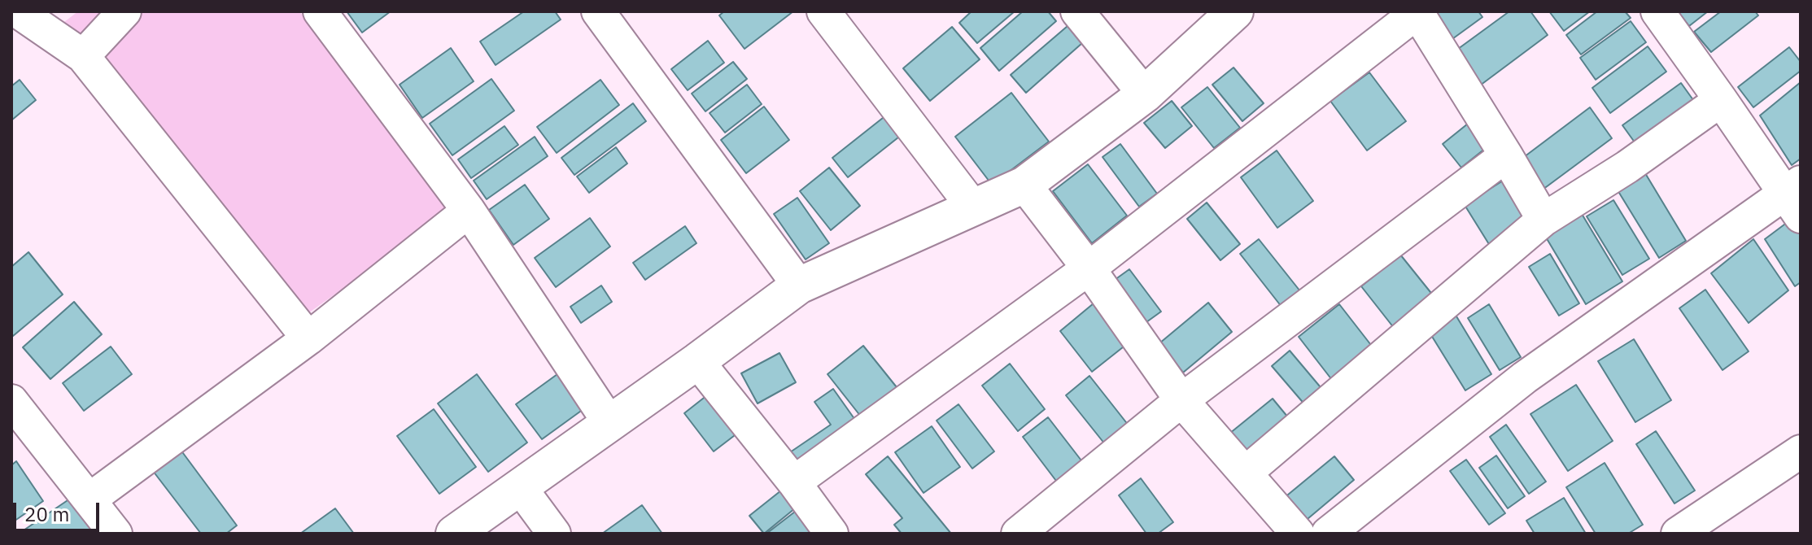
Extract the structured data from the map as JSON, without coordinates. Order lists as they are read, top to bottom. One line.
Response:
{"scale_bar":"20 m"}
